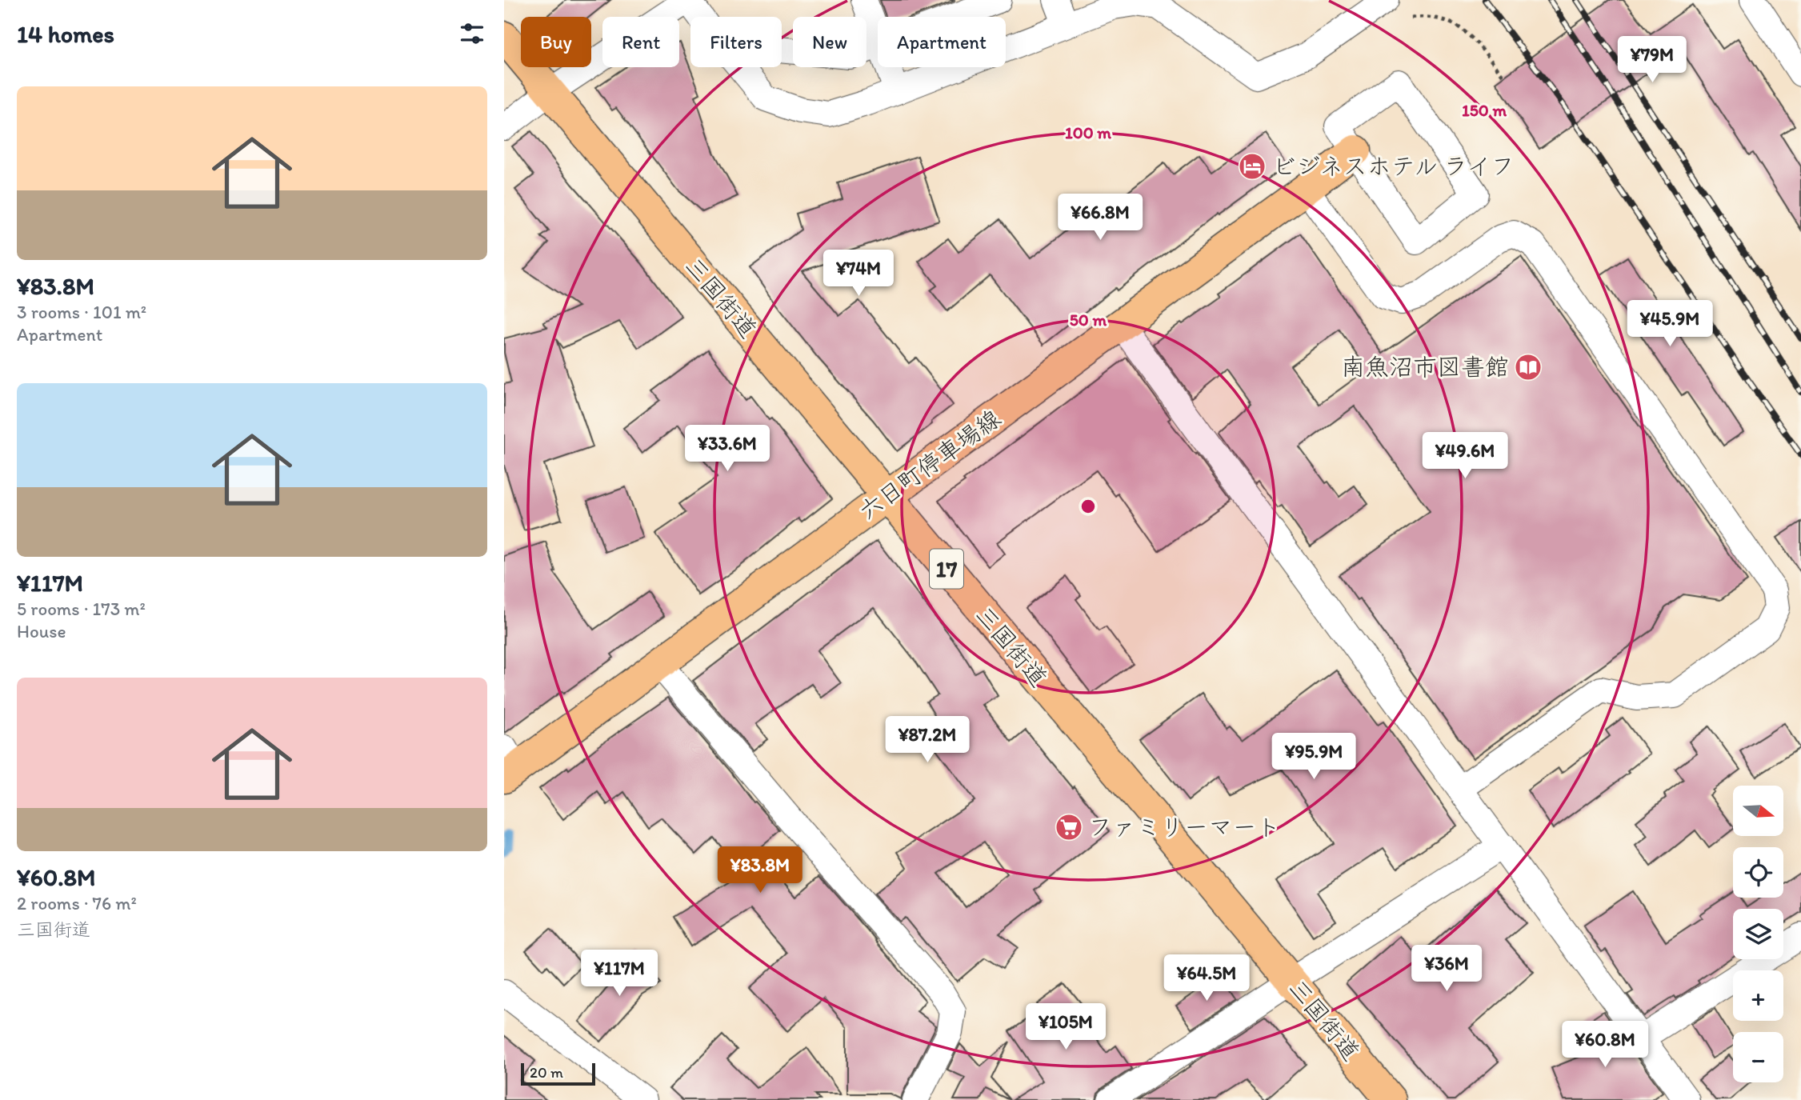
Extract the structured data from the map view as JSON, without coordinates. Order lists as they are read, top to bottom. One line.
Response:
{"streets":{"main road":["三国街道","六日町停車場線","17"]},"crossings":[["三国街道","六日町停車場線"]],"places":{"hotel":["ビジネスホテル ライフ"],"library":["南魚沼市図書館"],"supermarket":["ファミリーマート"]},"scale_bar":"20 m","north":"right","page":{"heading":"14 homes","chip":["Buy","Rent","Filters","New","Apartment"],"price":["¥79M","¥66.8M","¥74M","¥45.9M","¥33.6M","¥49.6M","¥87.2M","¥95.9M","¥83.8M","¥36M","¥117M","¥64.5M","¥105M","¥60.8M"],"list":[{"name":"¥83.8M","note":"3 rooms · 101 m² · Apartment"},{"name":"¥117M","note":"5 rooms · 173 m² · House"},{"name":"¥60.8M","note":"2 rooms · 76 m² · 三国街道"}],"map_buttons":["+","−"],"scale":"20 m"},"rings":["150 m","100 m","50 m"]}
